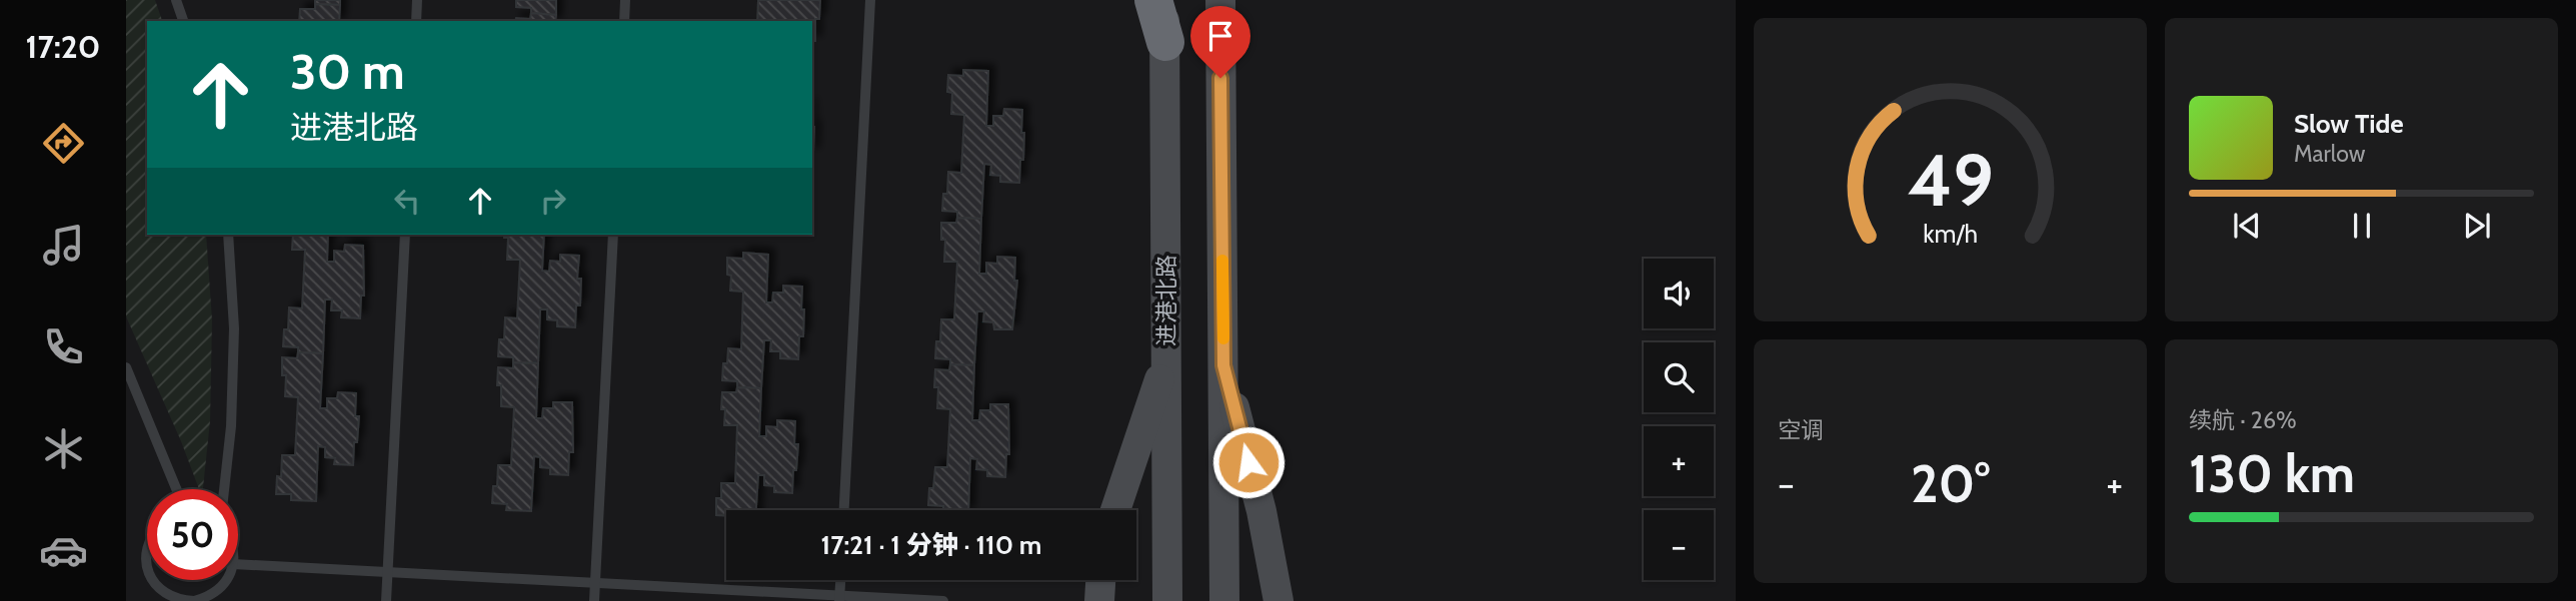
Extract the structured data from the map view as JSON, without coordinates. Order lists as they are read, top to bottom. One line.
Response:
{"streets":{"main road":["进港北路"]},"page":{"tabs":"17:20","turn":["30 m","进港北路"],"song":["Slow Tide","Marlow"],"map_buttons":["+","−"],"tile":["空调",["续航 · 26%","130 km"]],"heat":["−","20°","+"],"limit":"50","trip":"17:21 · 1 分钟 · 110 m","gauge":["49","km/h"]}}
